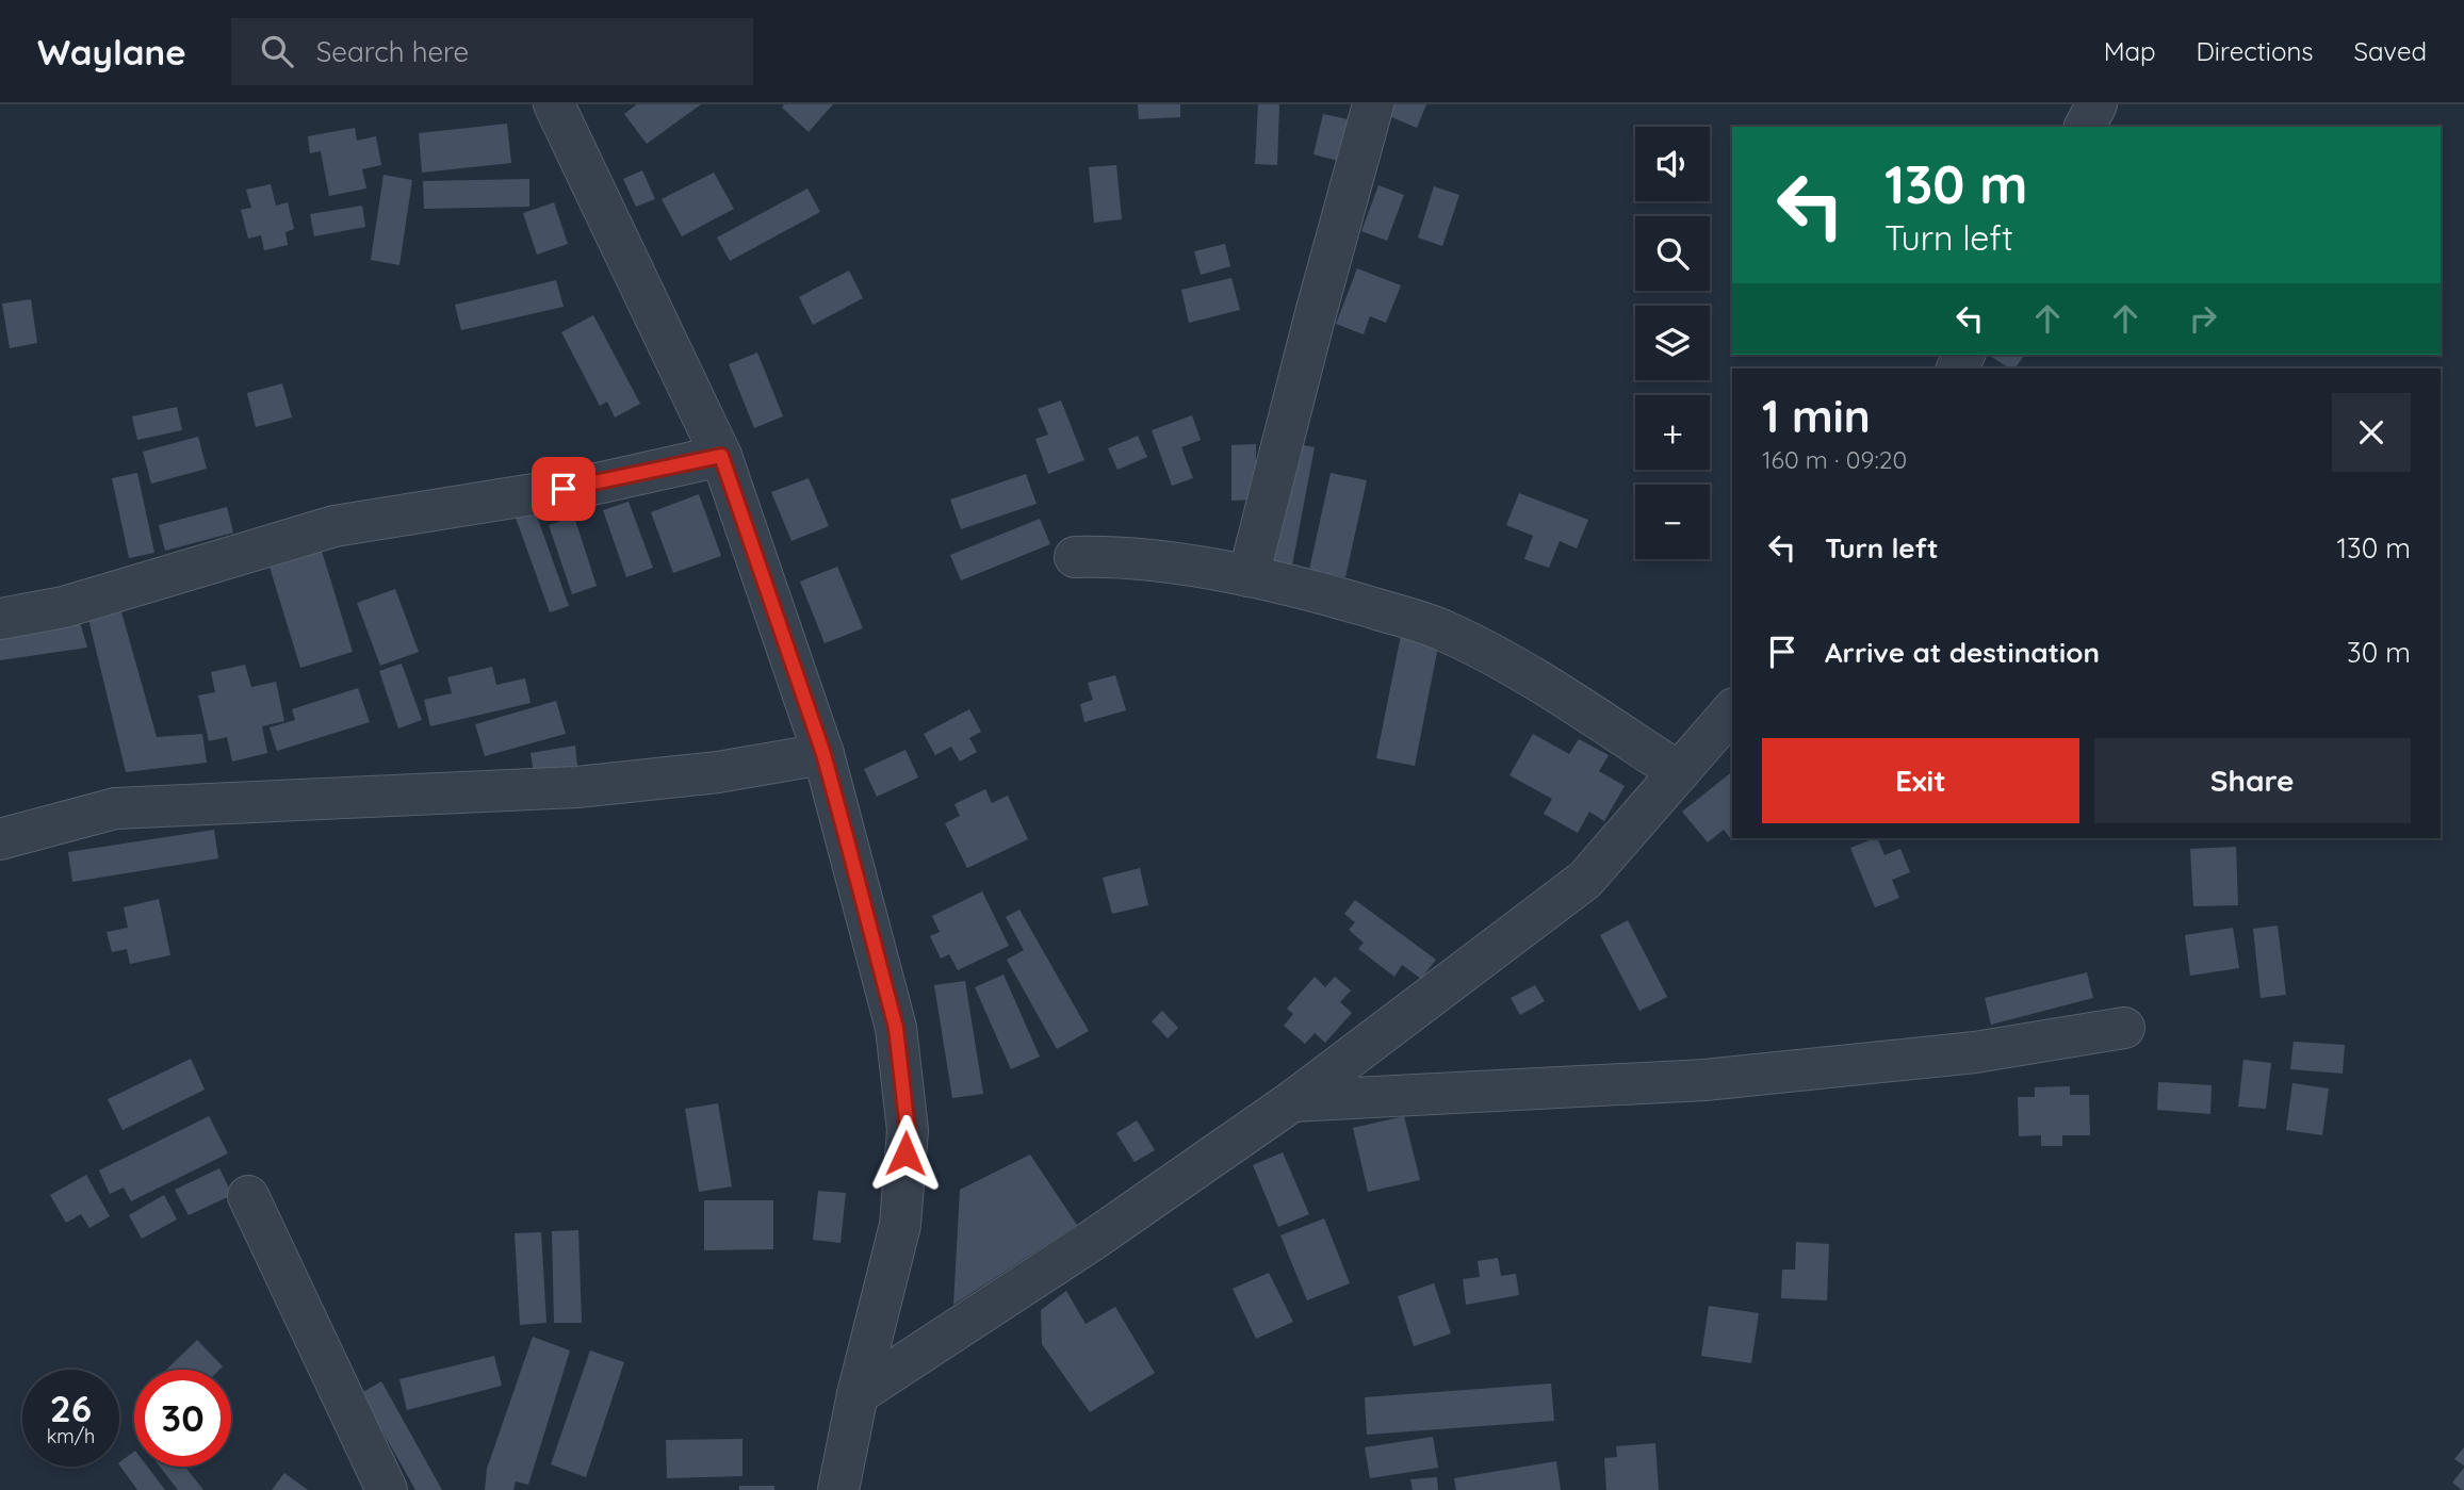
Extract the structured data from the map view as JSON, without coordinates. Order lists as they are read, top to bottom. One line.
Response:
{"page":{"header":"Waylane","search":"Search here","nav":["Map","Directions","Saved"],"map_buttons":["+","−"],"turn":["130 m","Turn left"],"heading":["1 min","160 m · 09:20"],"list":[{"name":"Turn left","value":"130 m"},{"name":"Arrive at destination","value":"30 m"}],"buttons":["Exit","Share"],"speed":"26 km/h","limit":"30"}}
